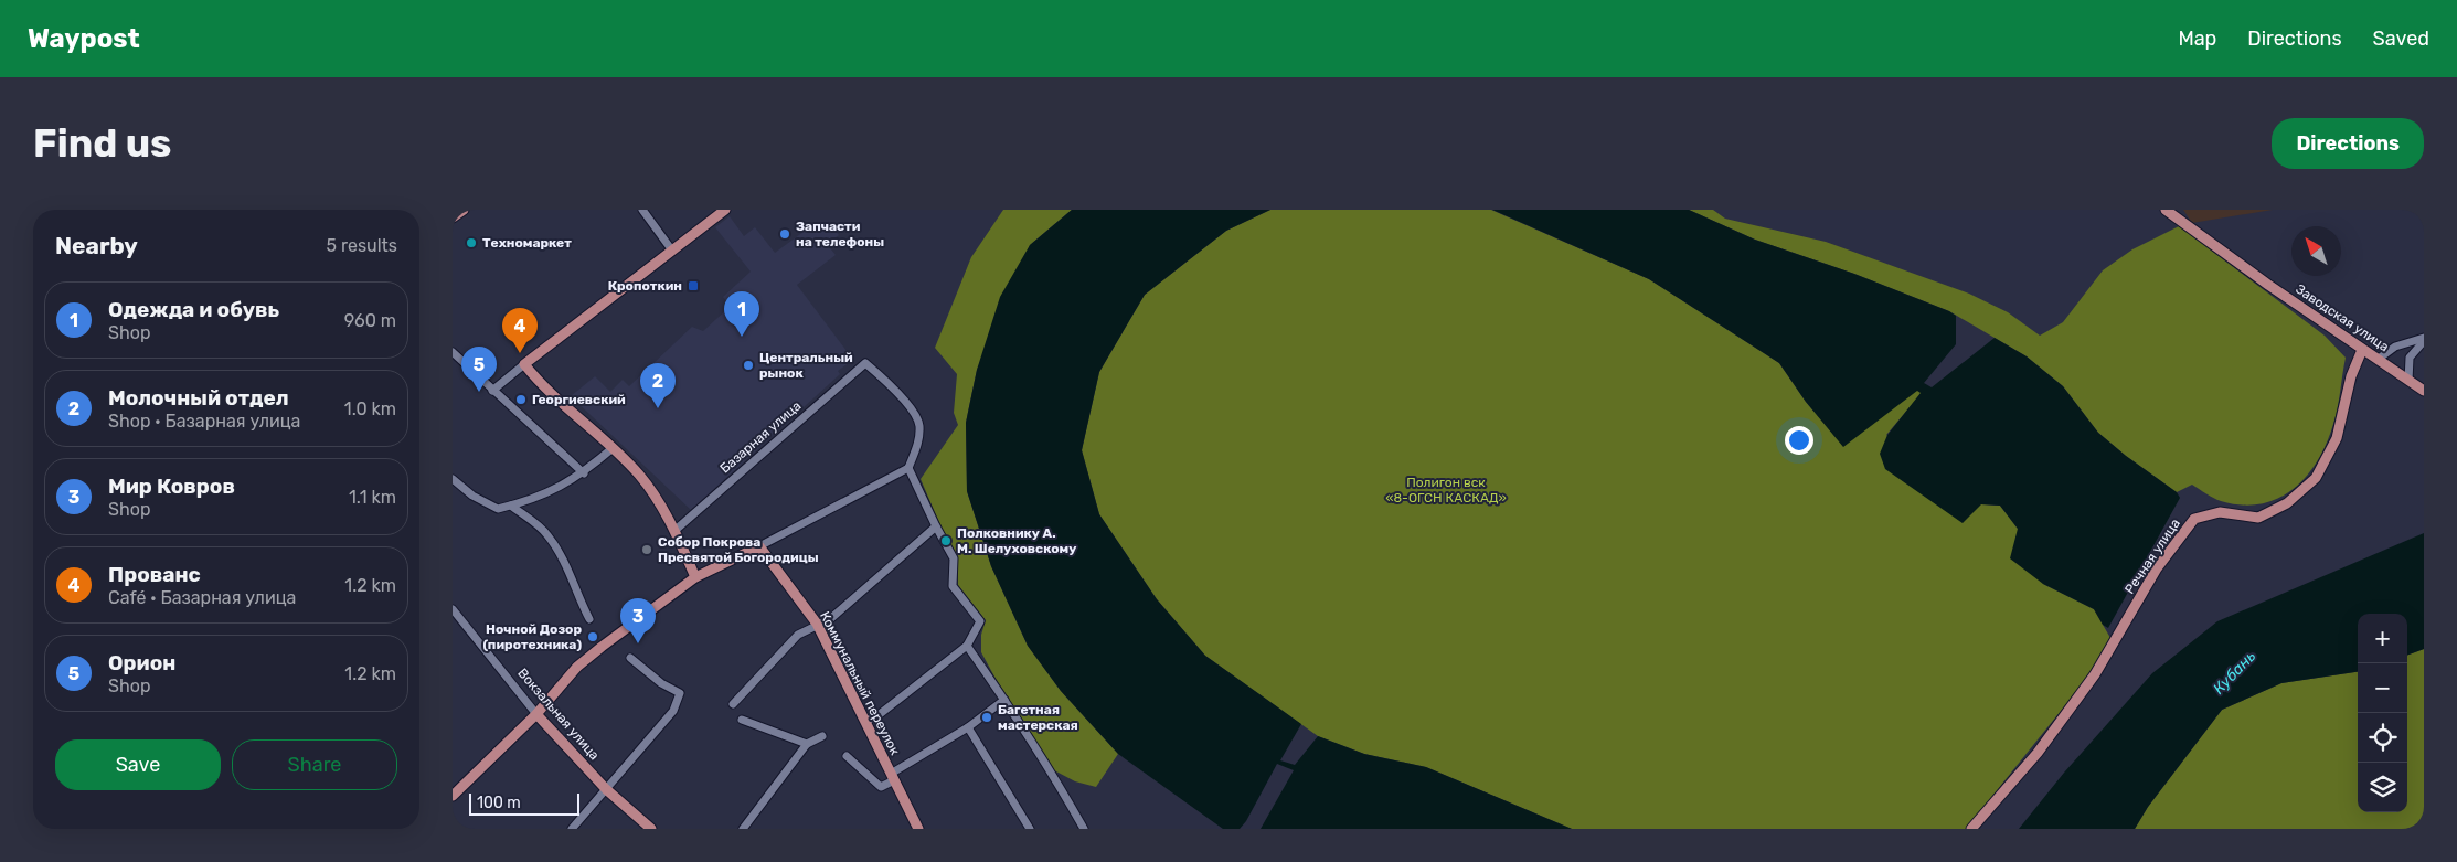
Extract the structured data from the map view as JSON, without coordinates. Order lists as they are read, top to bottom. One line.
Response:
{"streets":{"main road":["Заводская улица","Речная улица","Коммунальный переулок","Вокзальная улица"],"street":["Базарная улица"]},"crossings":[["Заводская улица","Речная улица"]],"water":["Кубань"],"parks":["Полигон вск «8-ОГСН КАСКАД»"],"places":{"other":["Запчасти на телефоны","Техномаркет","Центральный рынок","Георгиевский","Полковнику А. М. Шелуховскому","Собор Покрова Пресвятой Богородицы","Ночной Дозор (пиротехника)","Багетная мастерская"],"transit":["Кропоткин"]},"scale_bar":"100 m","north":"top left","page":{"header":"Waypost","nav":["Map","Directions","Saved"],"buttons":["Directions",["Save","Share"]],"title":"Find us","heading":["Nearby","5 results"],"list":[{"mark":"1","name":"Одежда и обувь","note":"Shop","value":"960 m"},{"mark":"2","name":"Молочный отдел","note":"Shop · Базарная улица","value":"1.0 km"},{"mark":"3","name":"Мир Ковров","note":"Shop","value":"1.1 km"},{"mark":"4","name":"Прованс","note":"Café · Базарная улица","value":"1.2 km"},{"mark":"5","name":"Орион","note":"Shop","value":"1.2 km"}],"pins":["1","4","5","2","3"],"map_buttons":["+","−"],"scale":"100 m"}}
